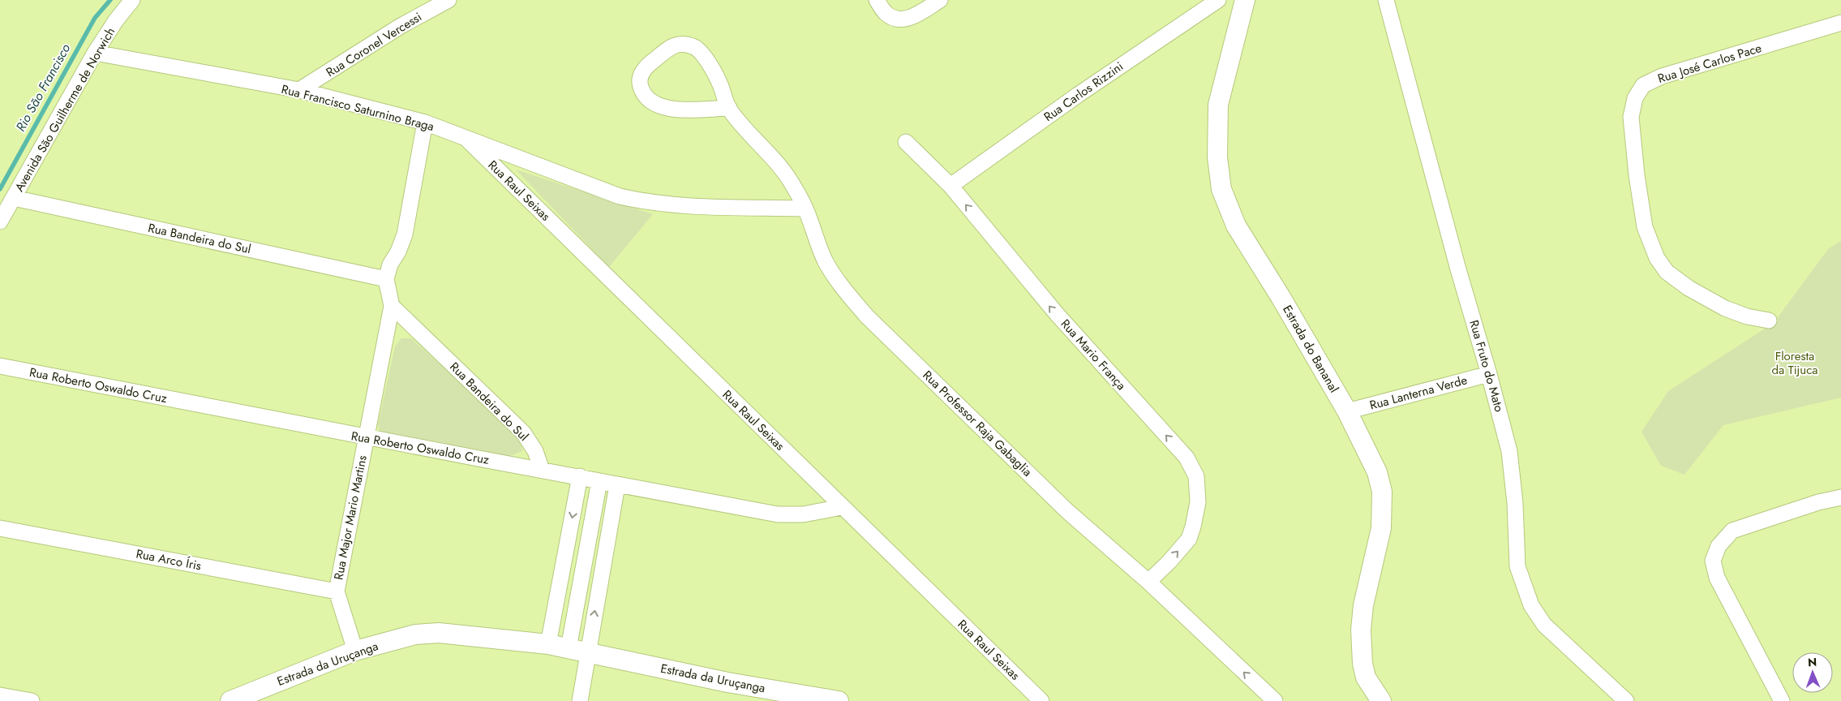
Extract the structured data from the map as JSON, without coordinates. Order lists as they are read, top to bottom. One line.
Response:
{"streets":{"street":["Rua Coronel Vercessi","Rua José Carlos Pace","Rua Carlos Rizzini","Rua Francisco Saturnino Braga","Avenida São Guilherme de Norwich","Rua Raul Seixas","Rua Bandeira do Sul","Estrada do Bananal","Rua Mario França","Rua Fruto do Mato","Rua Roberto Oswaldo Cruz","Rua Lanterna Verde","Rua Professor Raja Gabaglia","Rua Major Mario Martins","Rua Arco Íris","Estrada da Uruçanga"]},"crossings":[["Rua Coronel Vercessi","Rua Francisco Saturnino Braga"],["Rua Carlos Rizzini","Rua Mario França"],["Rua Francisco Saturnino Braga","Avenida São Guilherme de Norwich"],["Rua Francisco Saturnino Braga","Rua Raul Seixas"],["Rua Francisco Saturnino Braga","Rua Professor Raja Gabaglia"],["Avenida São Guilherme de Norwich","Rua Bandeira do Sul"],["Rua Raul Seixas","Rua Roberto Oswaldo Cruz"],["Rua Bandeira do Sul","Rua Roberto Oswaldo Cruz"],["Rua Bandeira do Sul","Rua Major Mario Martins"],["Estrada do Bananal","Rua Lanterna Verde"],["Rua Mario França","Rua Professor Raja Gabaglia"],["Rua Fruto do Mato","Rua Lanterna Verde"],["Rua Roberto Oswaldo Cruz","Rua Major Mario Martins"],["Rua Major Mario Martins","Rua Arco Íris"],["Rua Major Mario Martins","Estrada da Uruçanga"]],"one_way":["Rua Mario França"],"water":["Rio São Francisco"],"parks":["Floresta da Tijuca"],"north":"top"}
